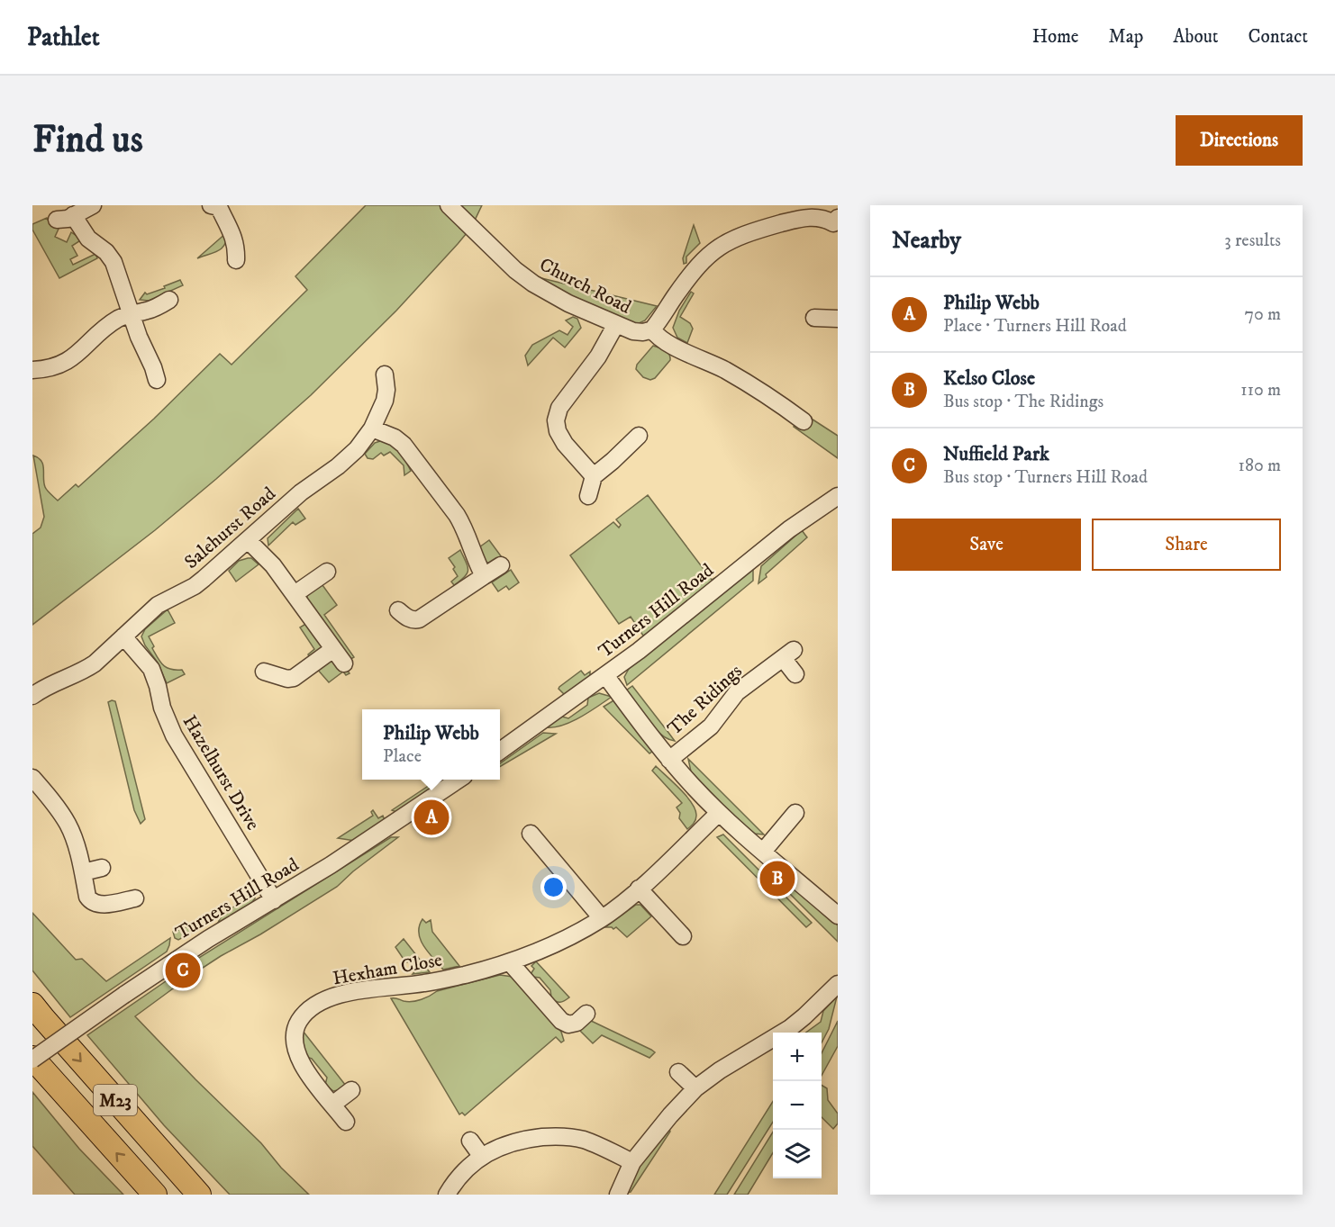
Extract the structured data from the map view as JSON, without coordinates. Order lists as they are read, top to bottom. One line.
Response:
{"streets":{"highway":["M23"],"street":["Church Road","Salehurst Road","Turners Hill Road","The Ridings","Hazelhurst Drive","Hexham Close"]},"crossings":[["Salehurst Road","Hazelhurst Drive"],["Turners Hill Road","The Ridings"],["Turners Hill Road","Hazelhurst Drive"],["Turners Hill Road","M23"],["The Ridings","Hexham Close"]],"page":{"header":"Pathlet","nav":["Home","Map","About","Contact"],"buttons":["Directions",["Save","Share"]],"title":"Find us","heading":["Nearby","3 results"],"list":[{"mark":"A","name":"Philip Webb","note":"Place · Turners Hill Road","value":"70 m"},{"mark":"B","name":"Kelso Close","note":"Bus stop · The Ridings","value":"110 m"},{"mark":"C","name":"Nuffield Park","note":"Bus stop · Turners Hill Road","value":"180 m"}],"popup":["Philip Webb","Place"],"pins":["A","B","C"],"map_buttons":["+","−"]}}
